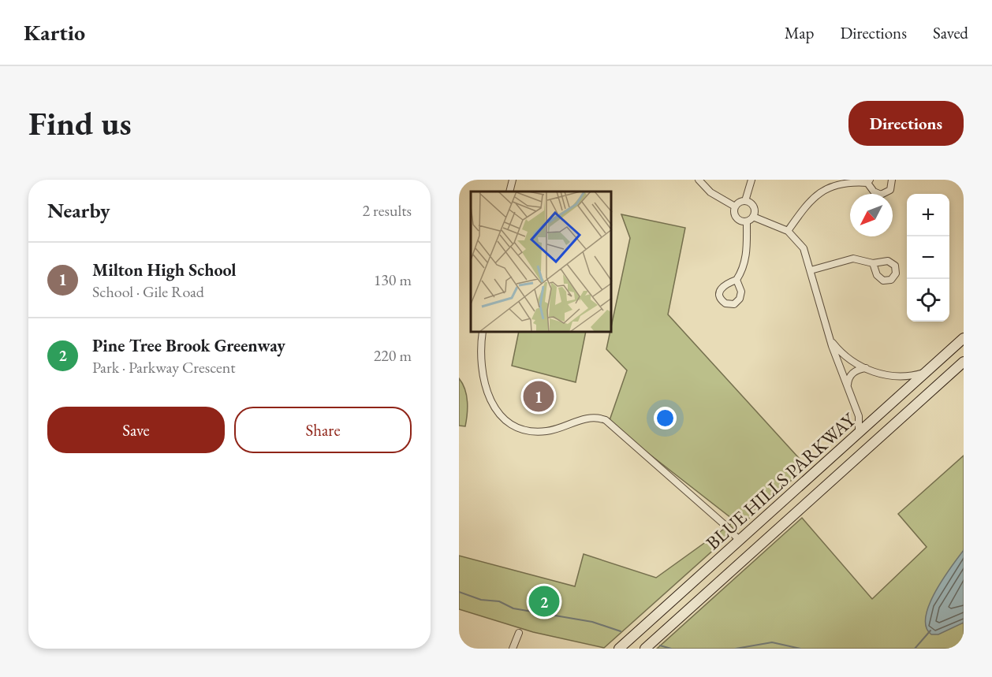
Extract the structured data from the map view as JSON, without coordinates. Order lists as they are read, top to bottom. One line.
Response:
{"streets":{"main road":["BLUE HILLS PARKWAY"]},"north":"bottom left","page":{"header":"Kartio","nav":["Map","Directions","Saved"],"buttons":["Directions",["Save","Share"]],"title":"Find us","heading":["Nearby","2 results"],"map_buttons":["+","−"],"list":[{"mark":"1","name":"Milton High School","note":"School · Gile Road","value":"130 m"},{"mark":"2","name":"Pine Tree Brook Greenway","note":"Park · Parkway Crescent","value":"220 m"}],"pins":["1","2"]}}
